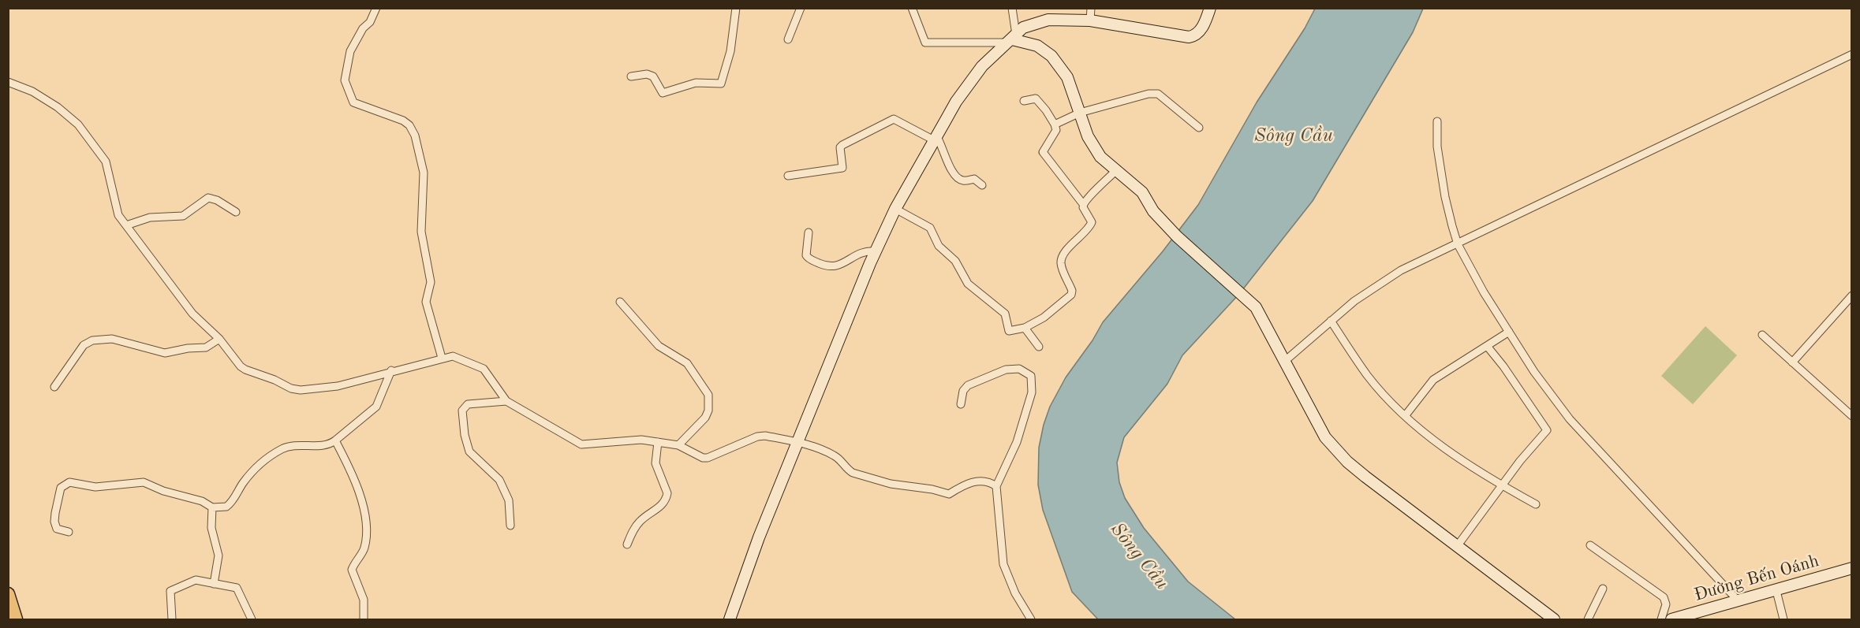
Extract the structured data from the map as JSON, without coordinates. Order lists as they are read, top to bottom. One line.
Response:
{"streets":{"street":["Đường Bến Oánh"]},"water":["Sông Cầu"]}
